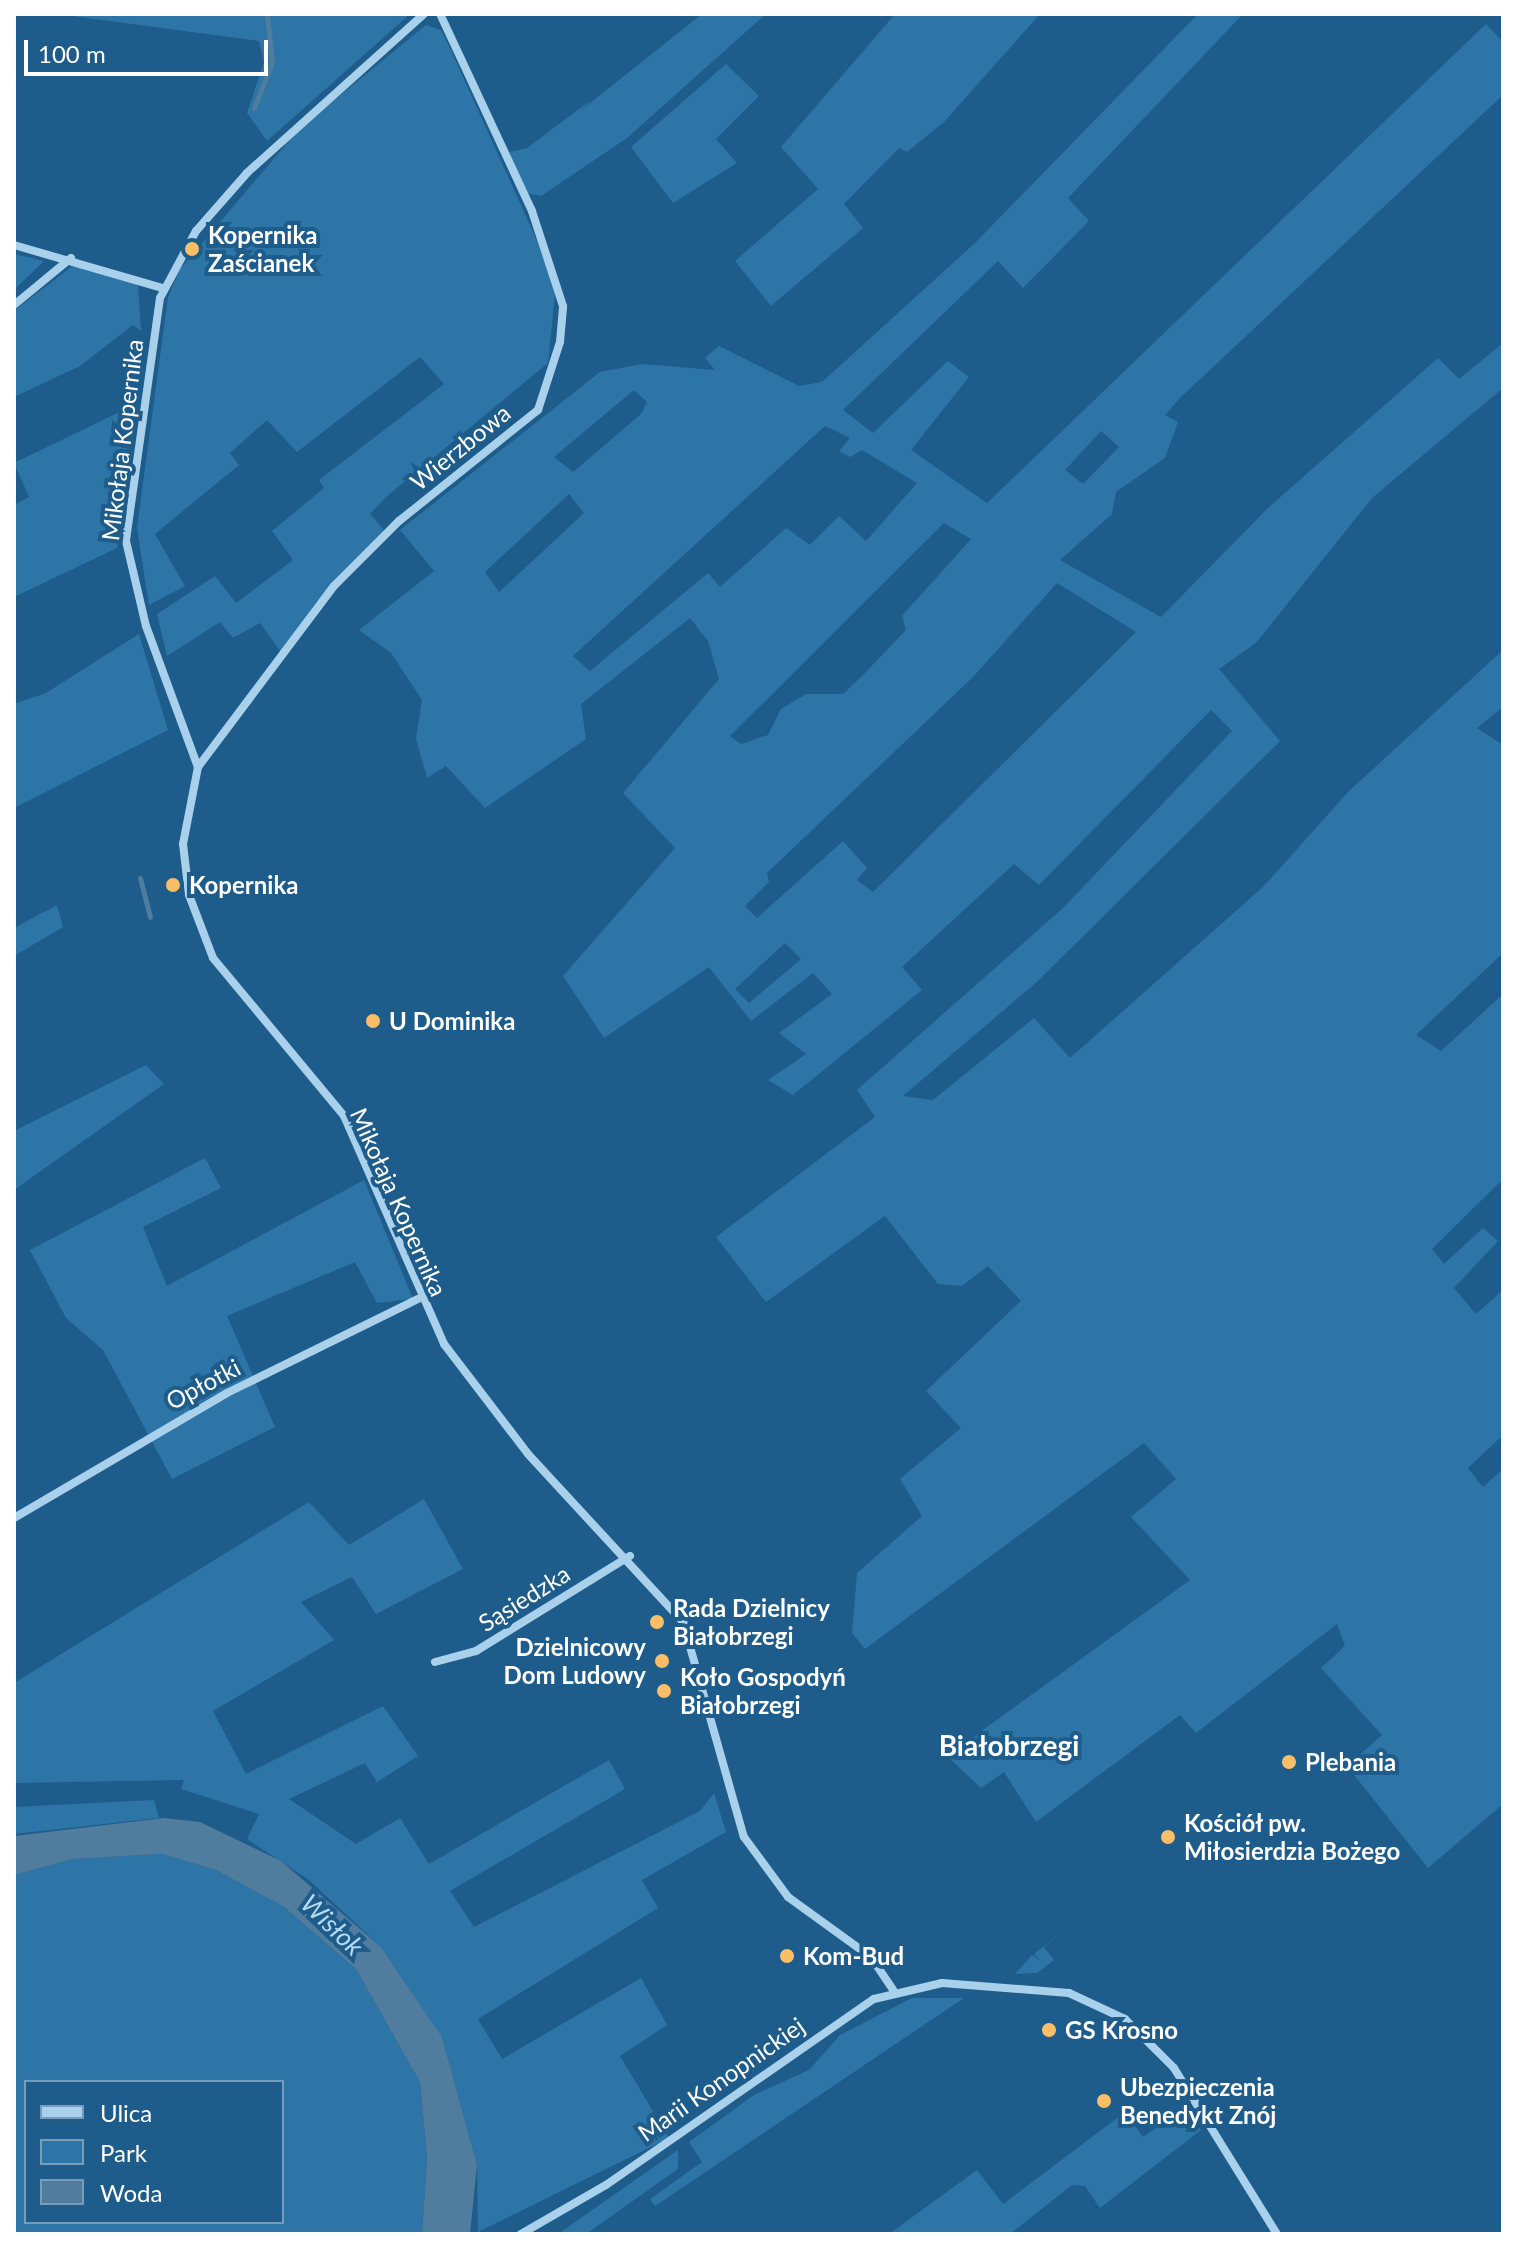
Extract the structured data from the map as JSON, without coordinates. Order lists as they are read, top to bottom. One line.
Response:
{"streets":{"street":["Mikołaja Kopernika","Wierzbowa","Opłotki","Sąsiedzka","Marii Konopnickiej"]},"crossings":[["Mikołaja Kopernika","Wierzbowa"],["Mikołaja Kopernika","Opłotki"],["Mikołaja Kopernika","Sąsiedzka"],["Mikołaja Kopernika","Marii Konopnickiej"]],"districts":["Białobrzegi"],"water":["Wisłok"],"places":["Kopernika Zaścianek","Kopernika","U Dominika","Rada Dzielnicy Białobrzegi","Dzielnicowy Dom Ludowy","Koło Gospodyń Białobrzegi","Plebania","Kościół pw. Miłosierdzia Bożego","Kom-Bud","GS Krosno","Ubezpieczenia Benedykt Znój"],"legend":["Ulica","Park","Woda"],"scale_bar":"100 m"}
